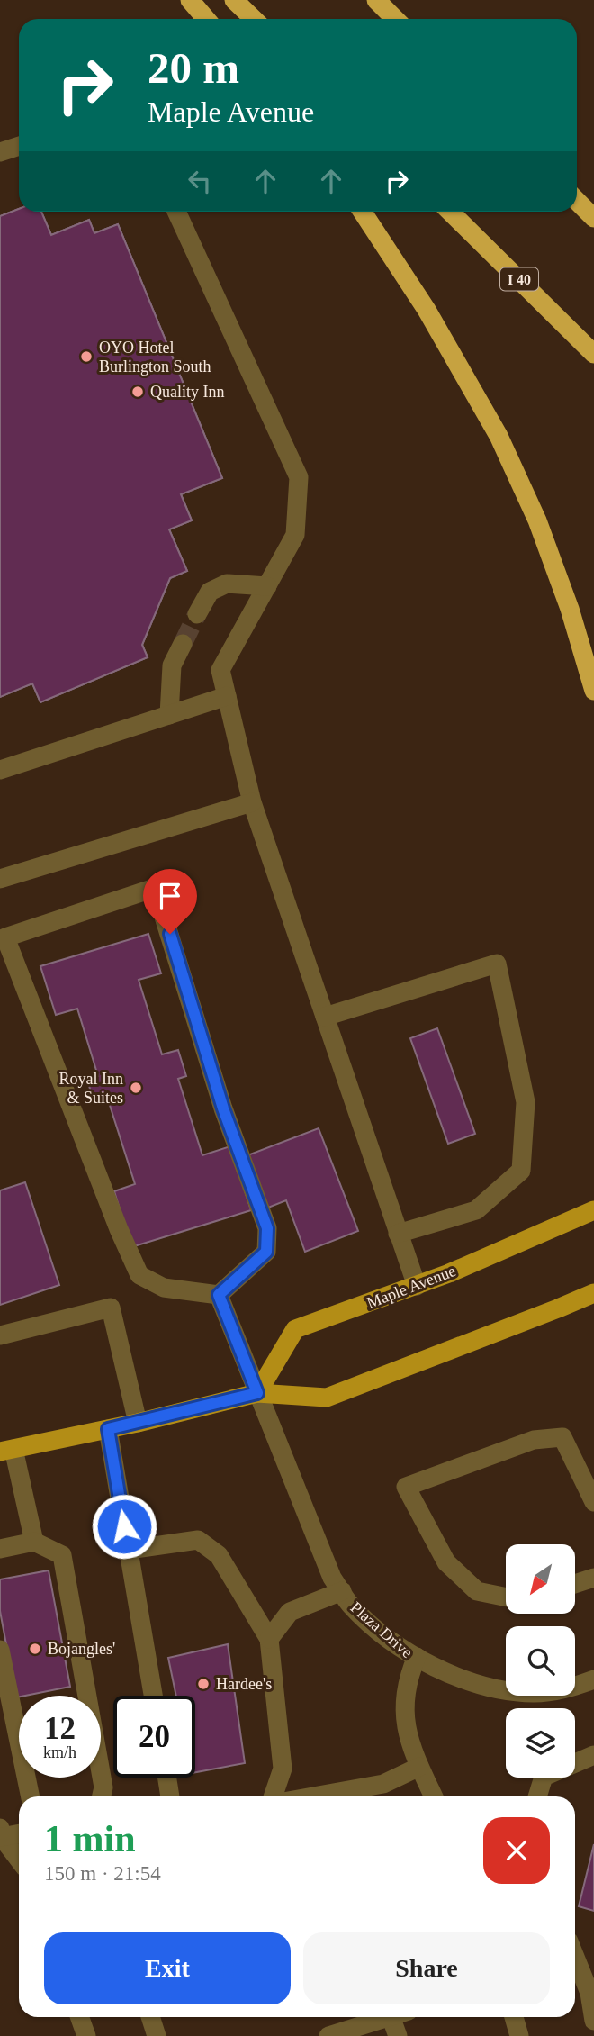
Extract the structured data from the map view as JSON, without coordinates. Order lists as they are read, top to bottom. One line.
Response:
{"streets":{"highway":["I 40"],"main road":["Maple Avenue"],"street":["Plaza Drive"]},"crossings":[["Maple Avenue","Plaza Drive"]],"places":["OYO Hotel Burlington South","Quality Inn","Royal Inn & Suites","Bojangles'","Hardee's"],"north":"bottom left","page":{"turn":["20 m","Maple Avenue"],"speed":"12 km/h","limit":"20","heading":["1 min","150 m · 21:54"],"buttons":["Exit","Share"]}}
